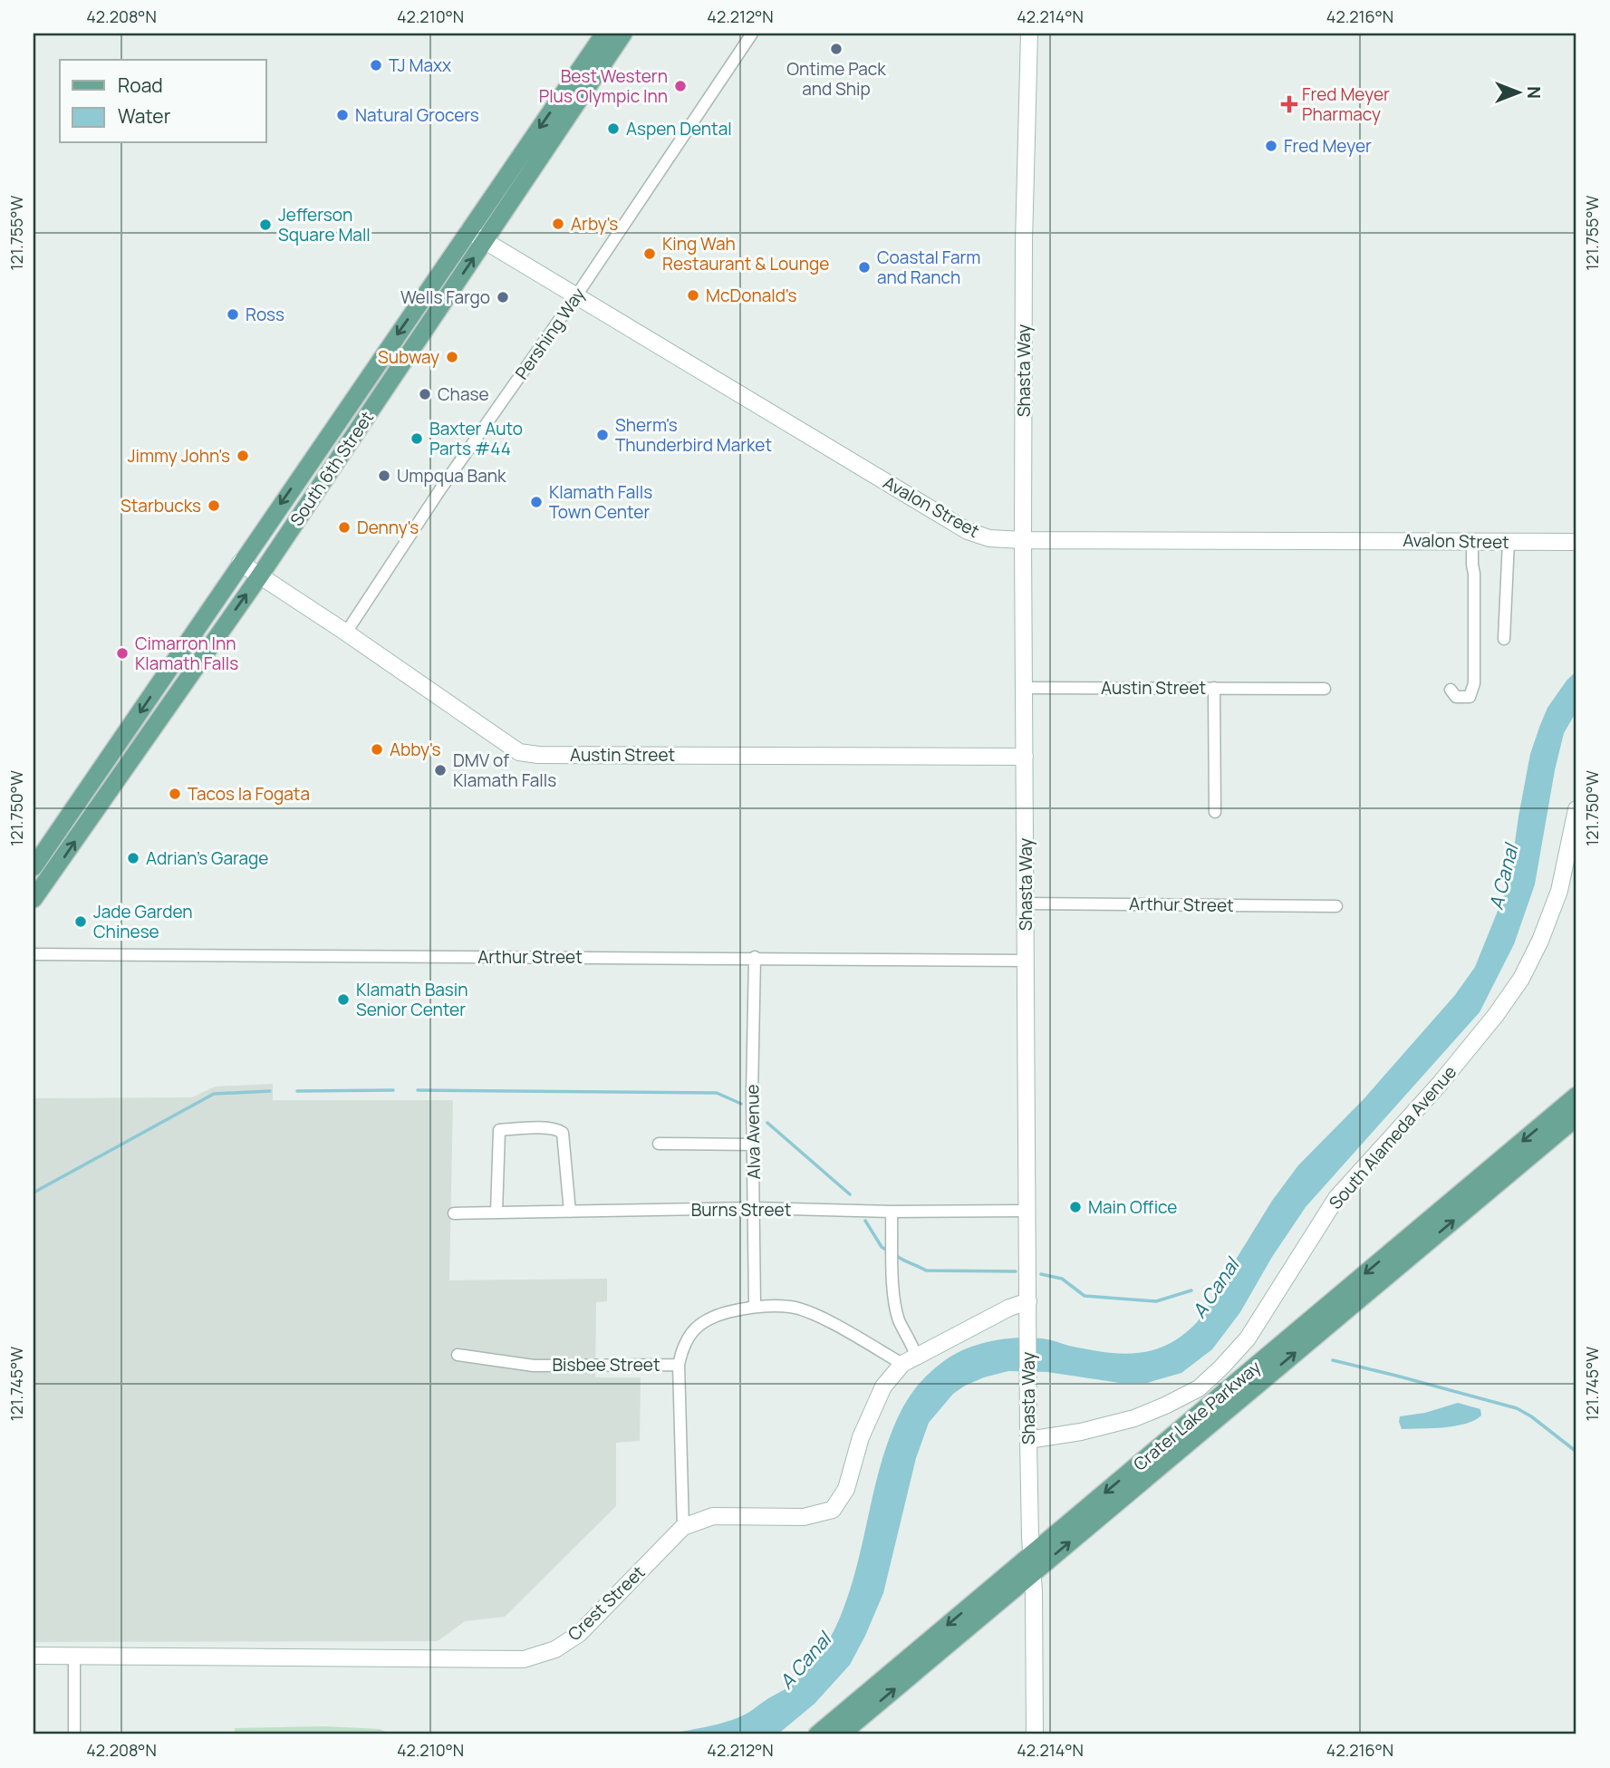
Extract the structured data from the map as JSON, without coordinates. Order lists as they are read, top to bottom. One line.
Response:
{"streets":{"main road":["South 6th Street","Crater Lake Parkway"],"street":["Pershing Way","Shasta Way","Avalon Street","Austin Street","Arthur Street","Alva Avenue","South Alameda Avenue","Burns Street","Bisbee Street","Crest Street"]},"crossings":[["Pershing Way","Avalon Street"],["Pershing Way","Austin Street"],["Shasta Way","Avalon Street"],["Shasta Way","Austin Street"],["Shasta Way","Arthur Street"],["Shasta Way","South Alameda Avenue"],["Shasta Way","Burns Street"],["Shasta Way","Crater Lake Parkway"],["Shasta Way","Crest Street"],["South 6th Street","Avalon Street"],["South 6th Street","Austin Street"],["Arthur Street","Alva Avenue"],["Alva Avenue","Burns Street"],["Alva Avenue","Bisbee Street"],["Bisbee Street","Crest Street"]],"water":["A Canal"],"places":{"other":["Ontime Pack and Ship","TJ Maxx","Best Western Plus Olympic Inn","Natural Grocers","Aspen Dental","Fred Meyer","Arby's","Jefferson Square Mall","King Wah Restaurant & Lounge","Coastal Farm and Ranch","McDonald's","Wells Fargo","Ross","Subway","Chase","Sherm's Thunderbird Market","Baxter Auto Parts #44","Jimmy John's","Umpqua Bank","Klamath Falls Town Center","Starbucks","Denny's","Cimarron Inn Klamath Falls","Abby's","DMV of Klamath Falls","Tacos la Fogata","Adrian's Garage","Jade Garden Chinese","Klamath Basin Senior Center","Main Office"],"health":["Fred Meyer Pharmacy"]},"legend":["Road","Water"],"north":"right","coordinates":["42.208°N","42.210°N","42.212°N","42.214°N","42.216°N","121.755°W","121.750°W","121.745°W"]}
